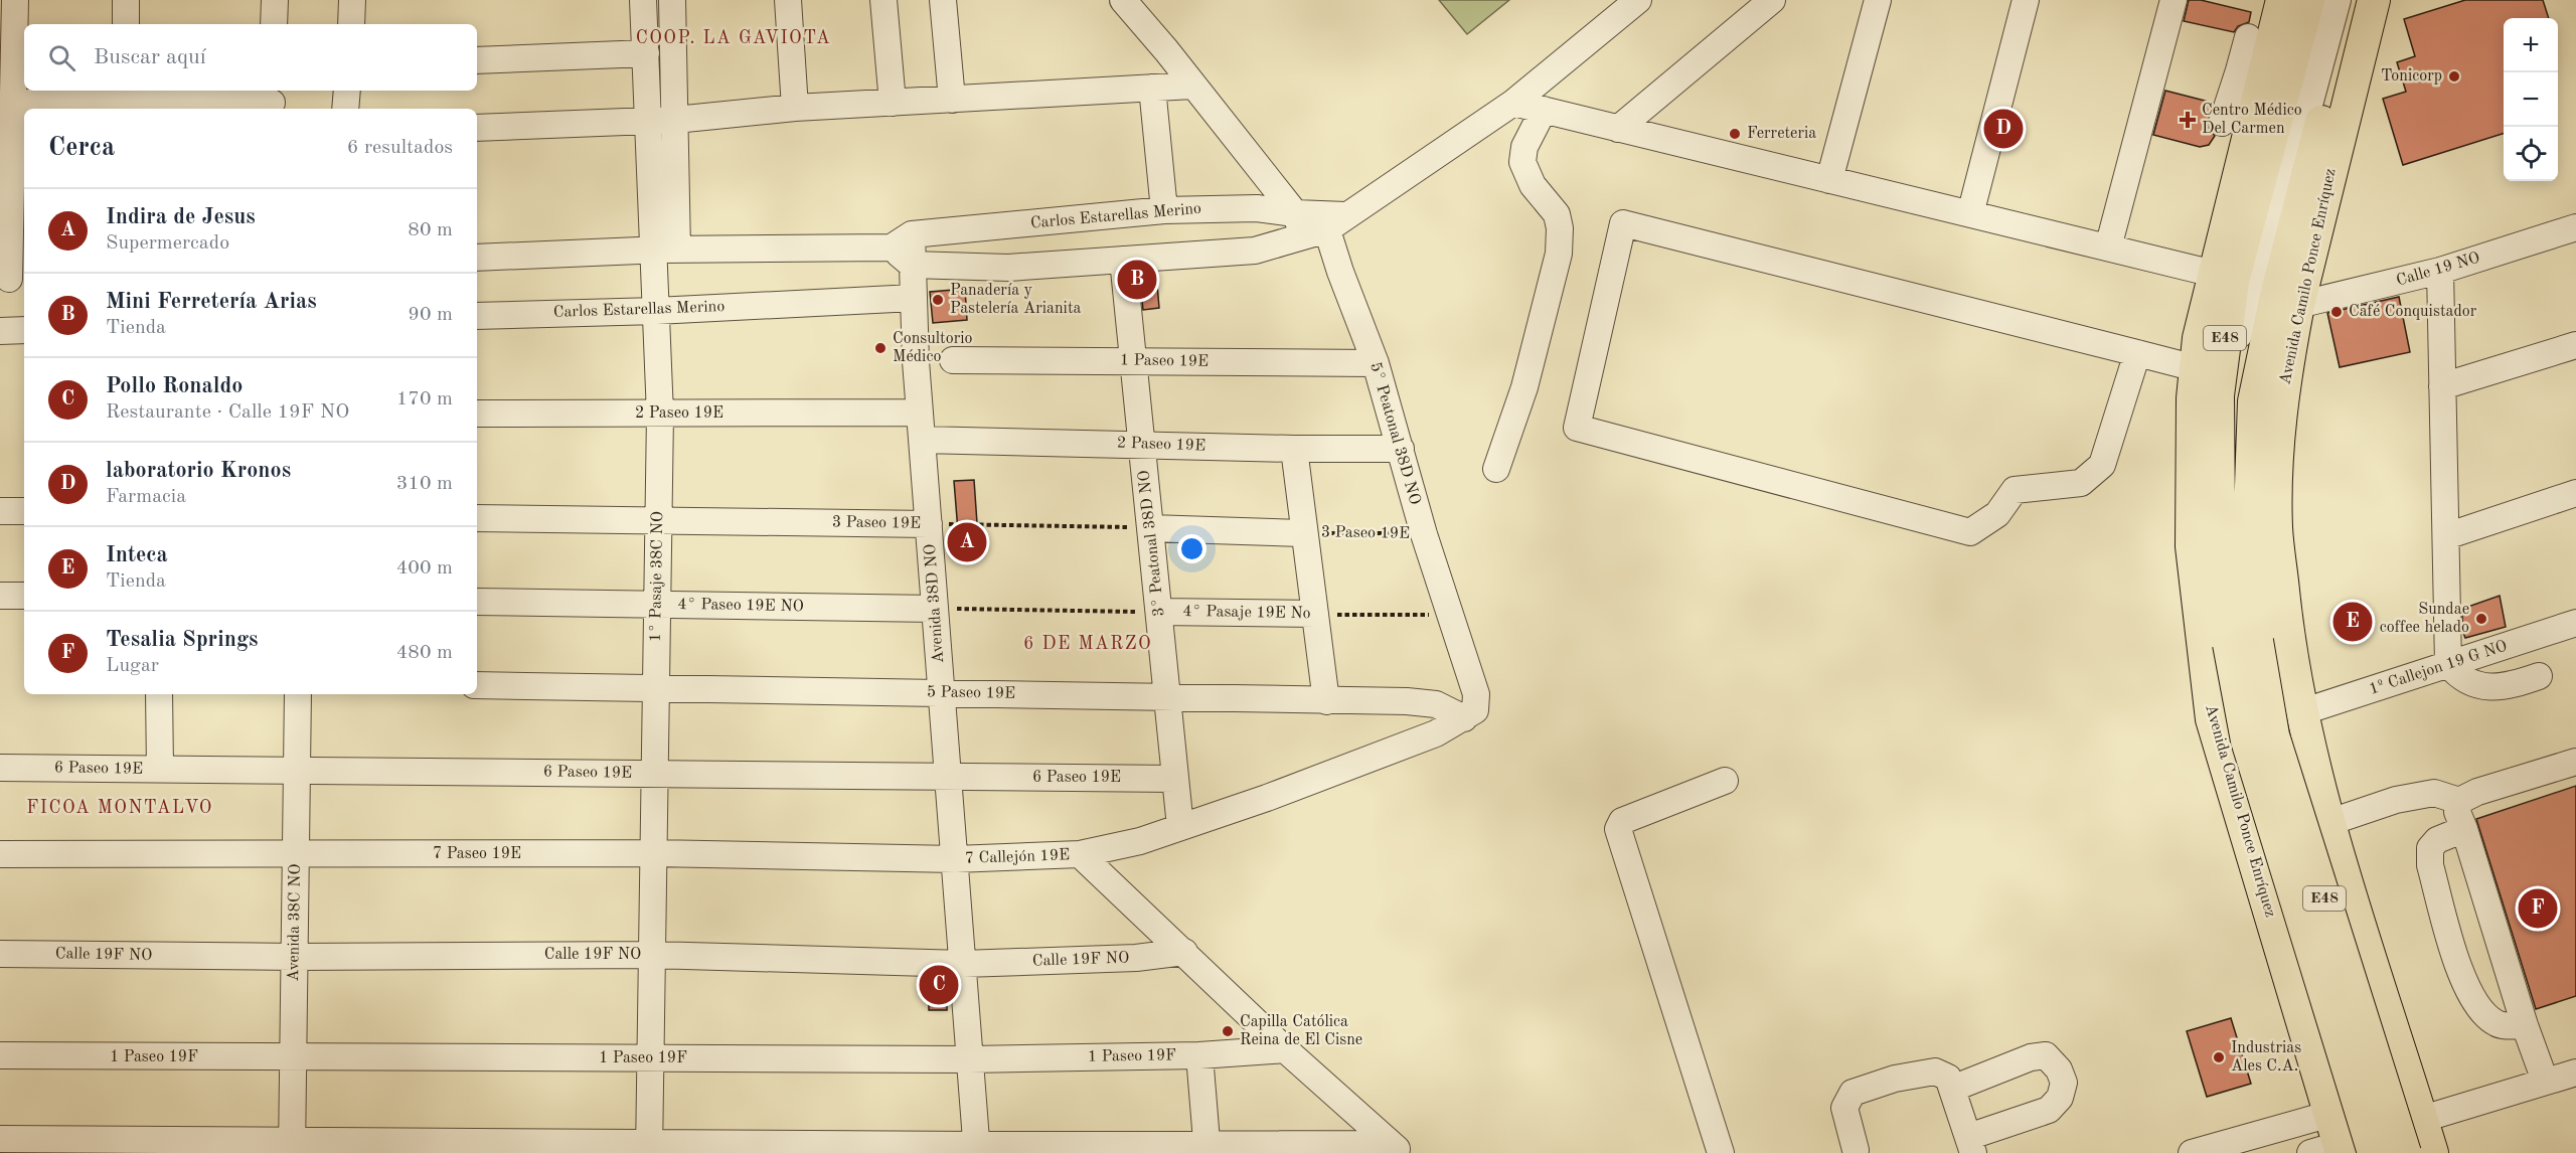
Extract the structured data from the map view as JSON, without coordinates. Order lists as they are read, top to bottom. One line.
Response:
{"streets":{"main road":["Avenida Camilo Ponce Enríquez","E48"],"street":["Carlos Estarellas Merino","Calle 19 NO","1 Paseo 19E","2 Paseo 19E","5° Peatonal 38D NO","3 Paseo 19E","3° Peatonal 38D NO","1° Pasaje 38C NO","Avenida 38D NO","4° Paseo 19E NO","4° Pasaje 19E No","1º Callejon 19 G NO","5 Paseo 19E","6 Paseo 19E","7 Paseo 19E","7 Callejón 19E","Avenida 38C NO","Calle 19F NO","1 Paseo 19F"]},"crossings":[["Carlos Estarellas Merino","5° Peatonal 38D NO"],["Carlos Estarellas Merino","1° Pasaje 38C NO"],["Carlos Estarellas Merino","Avenida 38D NO"],["Calle 19 NO","Avenida Camilo Ponce Enríquez"],["Avenida Camilo Ponce Enríquez","1º Callejon 19 G NO"],["1 Paseo 19E","5° Peatonal 38D NO"],["1 Paseo 19E","3° Peatonal 38D NO"],["2 Paseo 19E","5° Peatonal 38D NO"],["2 Paseo 19E","3° Peatonal 38D NO"],["2 Paseo 19E","1° Pasaje 38C NO"],["2 Paseo 19E","Avenida 38D NO"],["5° Peatonal 38D NO","3 Paseo 19E"],["5° Peatonal 38D NO","4° Pasaje 19E No"],["5° Peatonal 38D NO","5 Paseo 19E"],["5° Peatonal 38D NO","7 Callejón 19E"],["3 Paseo 19E","3° Peatonal 38D NO"],["3 Paseo 19E","1° Pasaje 38C NO"],["3 Paseo 19E","Avenida 38D NO"],["3° Peatonal 38D NO","4° Pasaje 19E No"],["3° Peatonal 38D NO","5 Paseo 19E"],["3° Peatonal 38D NO","6 Paseo 19E"],["3° Peatonal 38D NO","7 Callejón 19E"],["1° Pasaje 38C NO","4° Paseo 19E NO"],["1° Pasaje 38C NO","5 Paseo 19E"],["1° Pasaje 38C NO","6 Paseo 19E"],["1° Pasaje 38C NO","7 Paseo 19E"],["1° Pasaje 38C NO","Calle 19F NO"],["1° Pasaje 38C NO","1 Paseo 19F"],["Avenida 38D NO","4° Paseo 19E NO"],["Avenida 38D NO","4° Pasaje 19E No"],["Avenida 38D NO","5 Paseo 19E"],["Avenida 38D NO","6 Paseo 19E"],["Avenida 38D NO","7 Paseo 19E"],["Avenida 38D NO","7 Callejón 19E"],["Avenida 38D NO","Calle 19F NO"],["Avenida 38D NO","1 Paseo 19F"],["4° Paseo 19E NO","4° Pasaje 19E No"],["5 Paseo 19E","7 Callejón 19E"],["6 Paseo 19E","Avenida 38C NO"],["7 Paseo 19E","7 Callejón 19E"],["7 Paseo 19E","Avenida 38C NO"],["Avenida 38C NO","Calle 19F NO"],["Avenida 38C NO","1 Paseo 19F"]],"districts":["COOP. LA GAVIOTA","6 DE MARZO","FICOA MONTALVO"],"places":{"other":["Tonicorp","Ferreteria","Panadería y Pastelería Arianita","Café Conquistador","Consultorio Médico","Sundae coffee helado","Capilla Católica Reina de El Cisne","Industrias Ales C.A."],"health":["Centro Médico Del Carmen"]},"page":{"map_buttons":["+","−"],"search":"Buscar aquí","pins":["D","B","A","E","F","C"],"heading":["Cerca","6 resultados"],"list":[{"mark":"A","name":"Indira de Jesus","note":"Supermercado","value":"80 m"},{"mark":"B","name":"Mini Ferretería Arias","note":"Tienda","value":"90 m"},{"mark":"C","name":"Pollo Ronaldo","note":"Restaurante · Calle 19F NO","value":"170 m"},{"mark":"D","name":"laboratorio Kronos","note":"Farmacia","value":"310 m"},{"mark":"E","name":"Inteca","note":"Tienda","value":"400 m"},{"mark":"F","name":"Tesalia Springs","note":"Lugar","value":"480 m"}]}}
